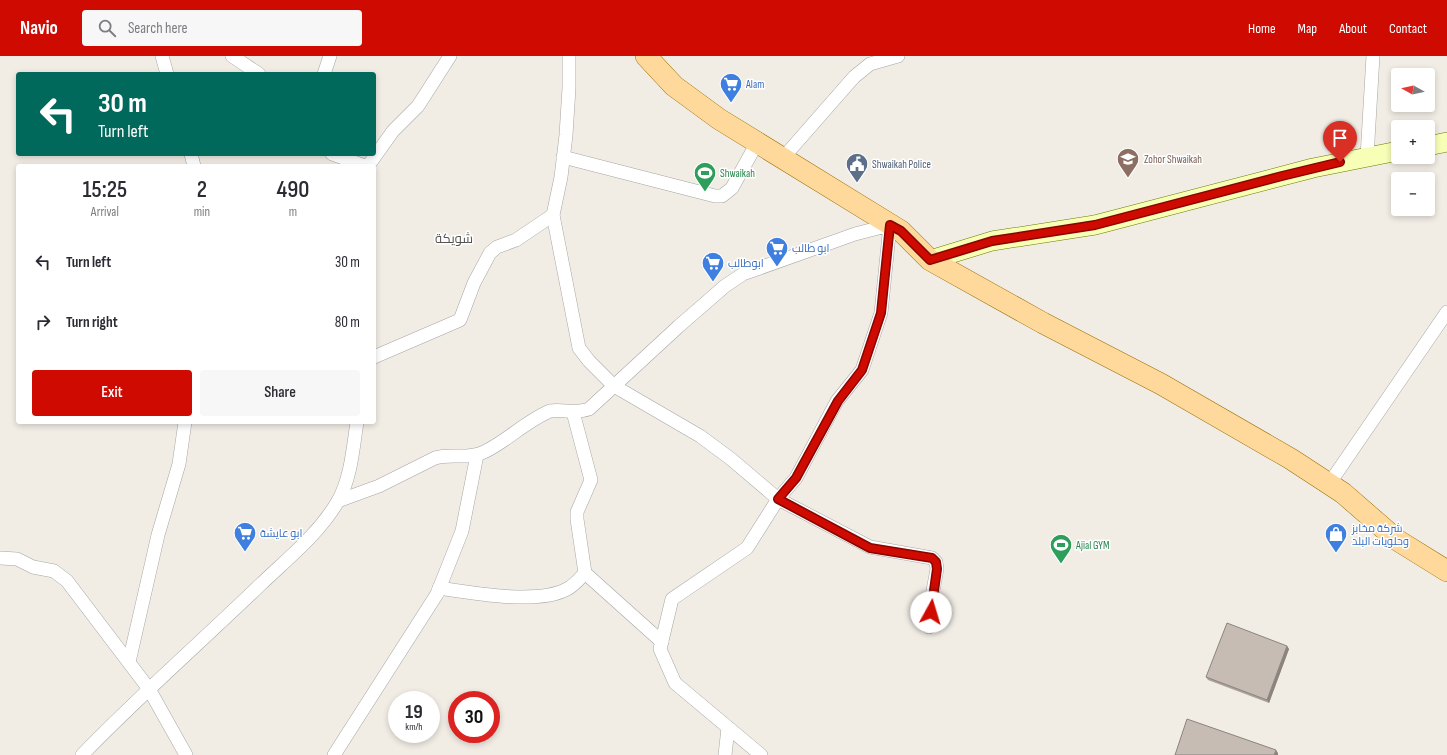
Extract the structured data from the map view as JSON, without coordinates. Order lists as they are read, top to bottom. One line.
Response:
{"districts":["شويكة"],"places":{"supermarket":["Alam","ابو طالب","ابوطالب","ابو عايشة"],"school or university":["Zohor Shwaikah"],"public building":["Shwaikah Police"],"sports":["Shwaikah","Ajial GYM"],"shop":["شركة مخابز وحلويات البلد"]},"north":"left","page":{"header":"Navio","search":"Search here","nav":["Home","Map","About","Contact"],"map_buttons":["+","−"],"turn":["30 m","Turn left"],"eta":["15:25","Arrival","2","min","490","m"],"list":[{"name":"Turn left","value":"30 m"},{"name":"Turn right","value":"80 m"}],"buttons":["Exit","Share"],"speed":"19 km/h","limit":"30"}}
